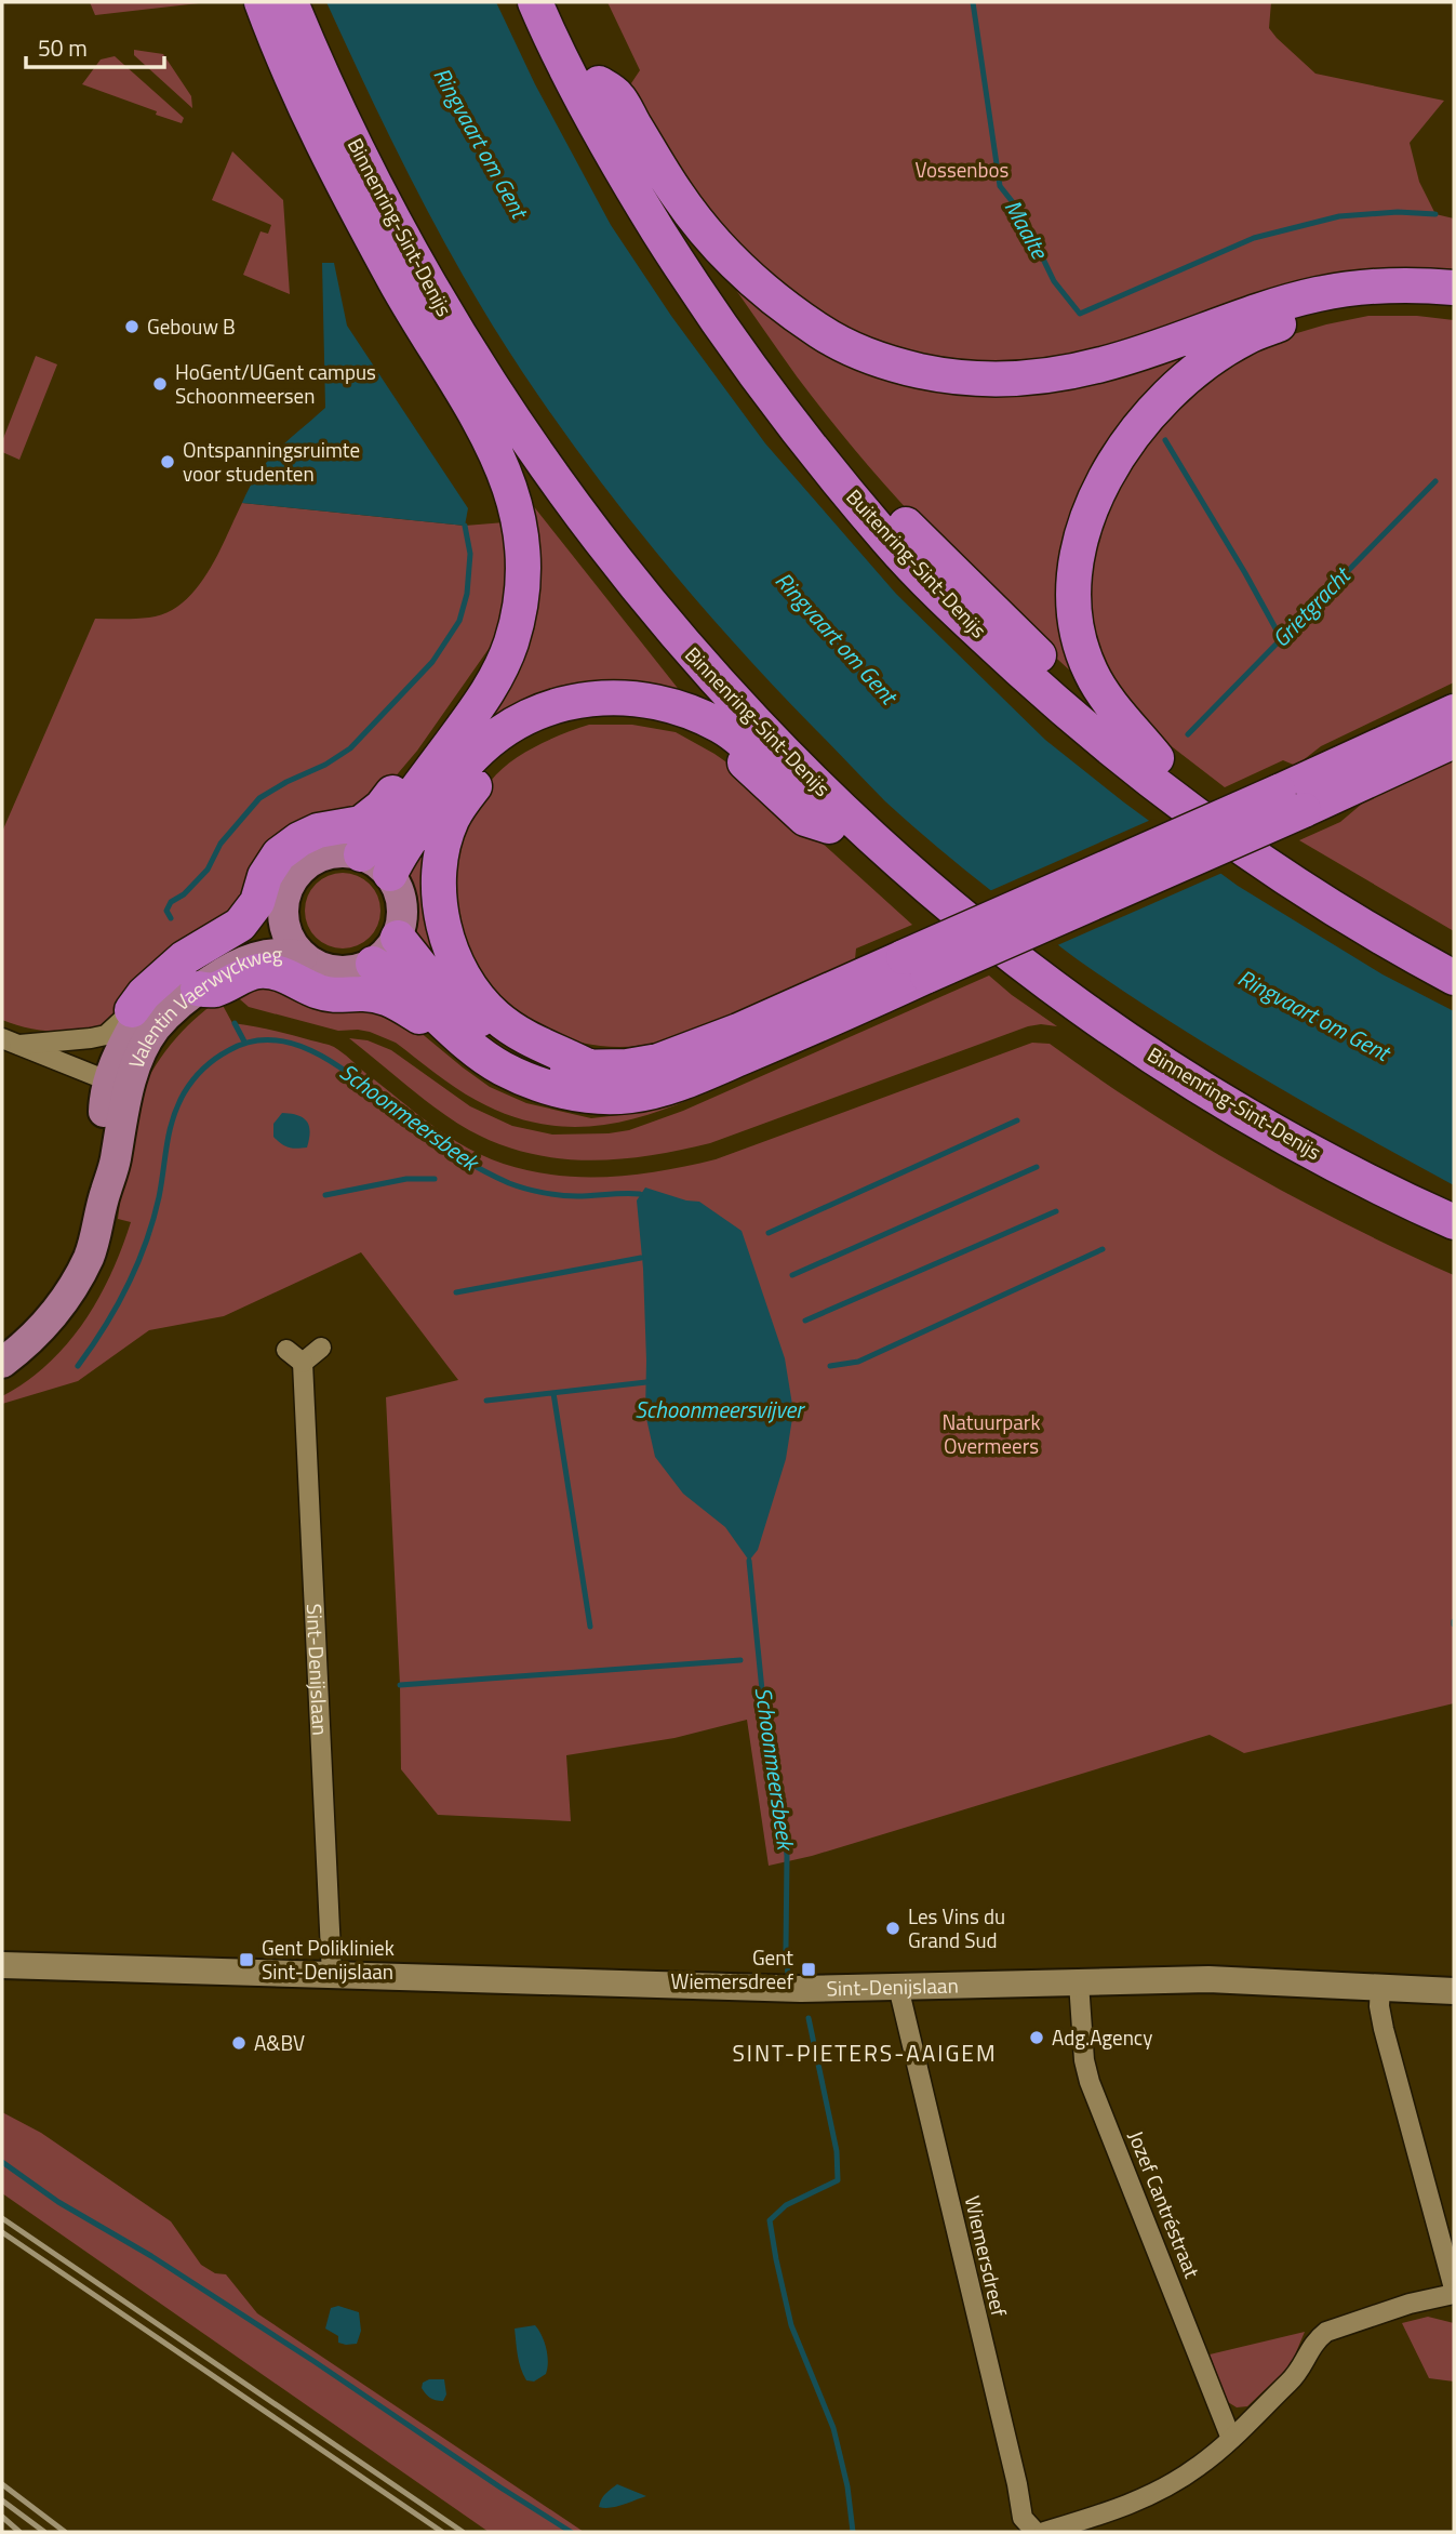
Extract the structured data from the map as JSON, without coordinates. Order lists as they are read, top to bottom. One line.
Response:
{"streets":{"highway":["Binnenring-Sint-Denijs","Buitenring-Sint-Denijs"],"main road":["Valentin Vaerwyckweg"],"street":["Sint-Denijslaan","Jozef Cantréstraat","Wiemersdreef"]},"crossings":[["Sint-Denijslaan","Jozef Cantréstraat"],["Sint-Denijslaan","Wiemersdreef"]],"districts":["SINT-PIETERS-AAIGEM"],"water":["Ringvaart om Gent","Maalte","Grietgracht","Schoonmeersbeek","Schoonmeersvijver"],"parks":["Vossenbos","Natuurpark Overmeers"],"places":{"other":["Gebouw B","HoGent/UGent campus Schoonmeersen","Ontspanningsruimte voor studenten","Les Vins du Grand Sud","Adg.Agency","A&BV"],"transit":["Gent Polikliniek Sint-Denijslaan","Gent Wiemersdreef"]},"scale_bar":"50 m"}
